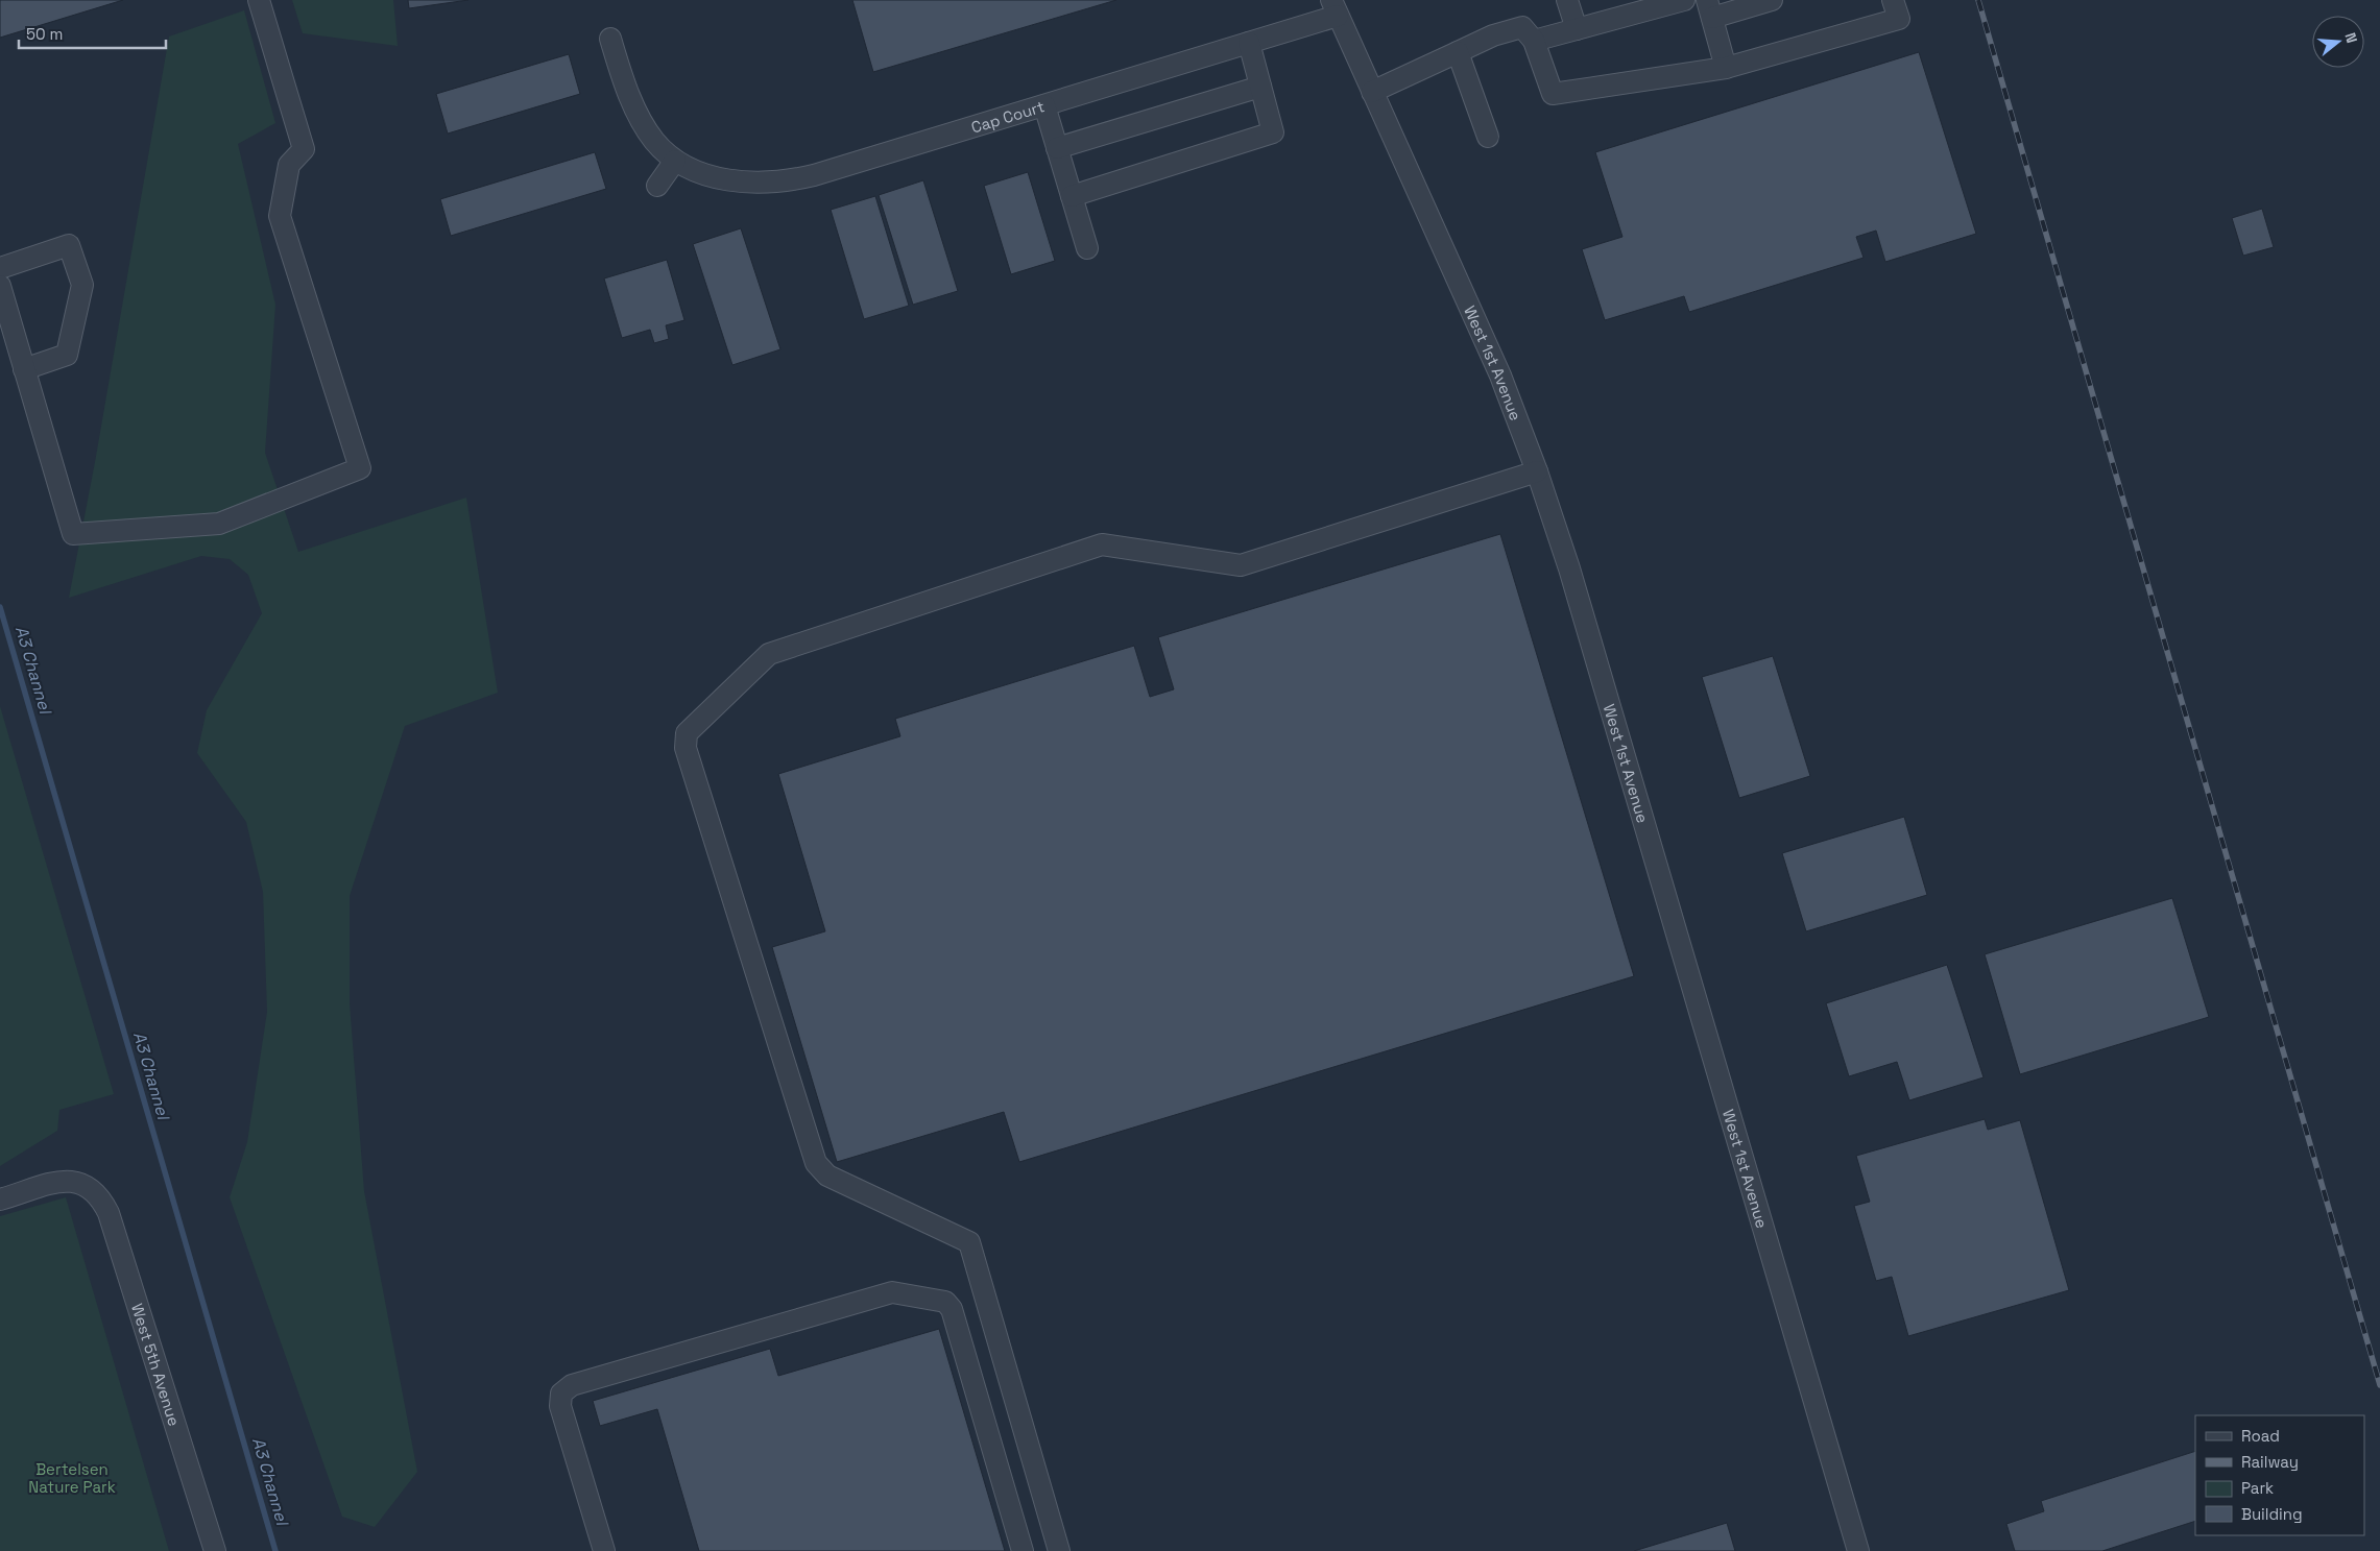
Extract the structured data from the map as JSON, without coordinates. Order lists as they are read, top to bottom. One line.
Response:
{"streets":{"street":["Cap Court","West 1st Avenue","West 5th Avenue"]},"crossings":[["Cap Court","West 1st Avenue"]],"water":["A3 Channel"],"parks":["Bertelsen Nature Park"],"legend":["Road","Railway","Park","Building"],"scale_bar":"50 m","north":"right"}
